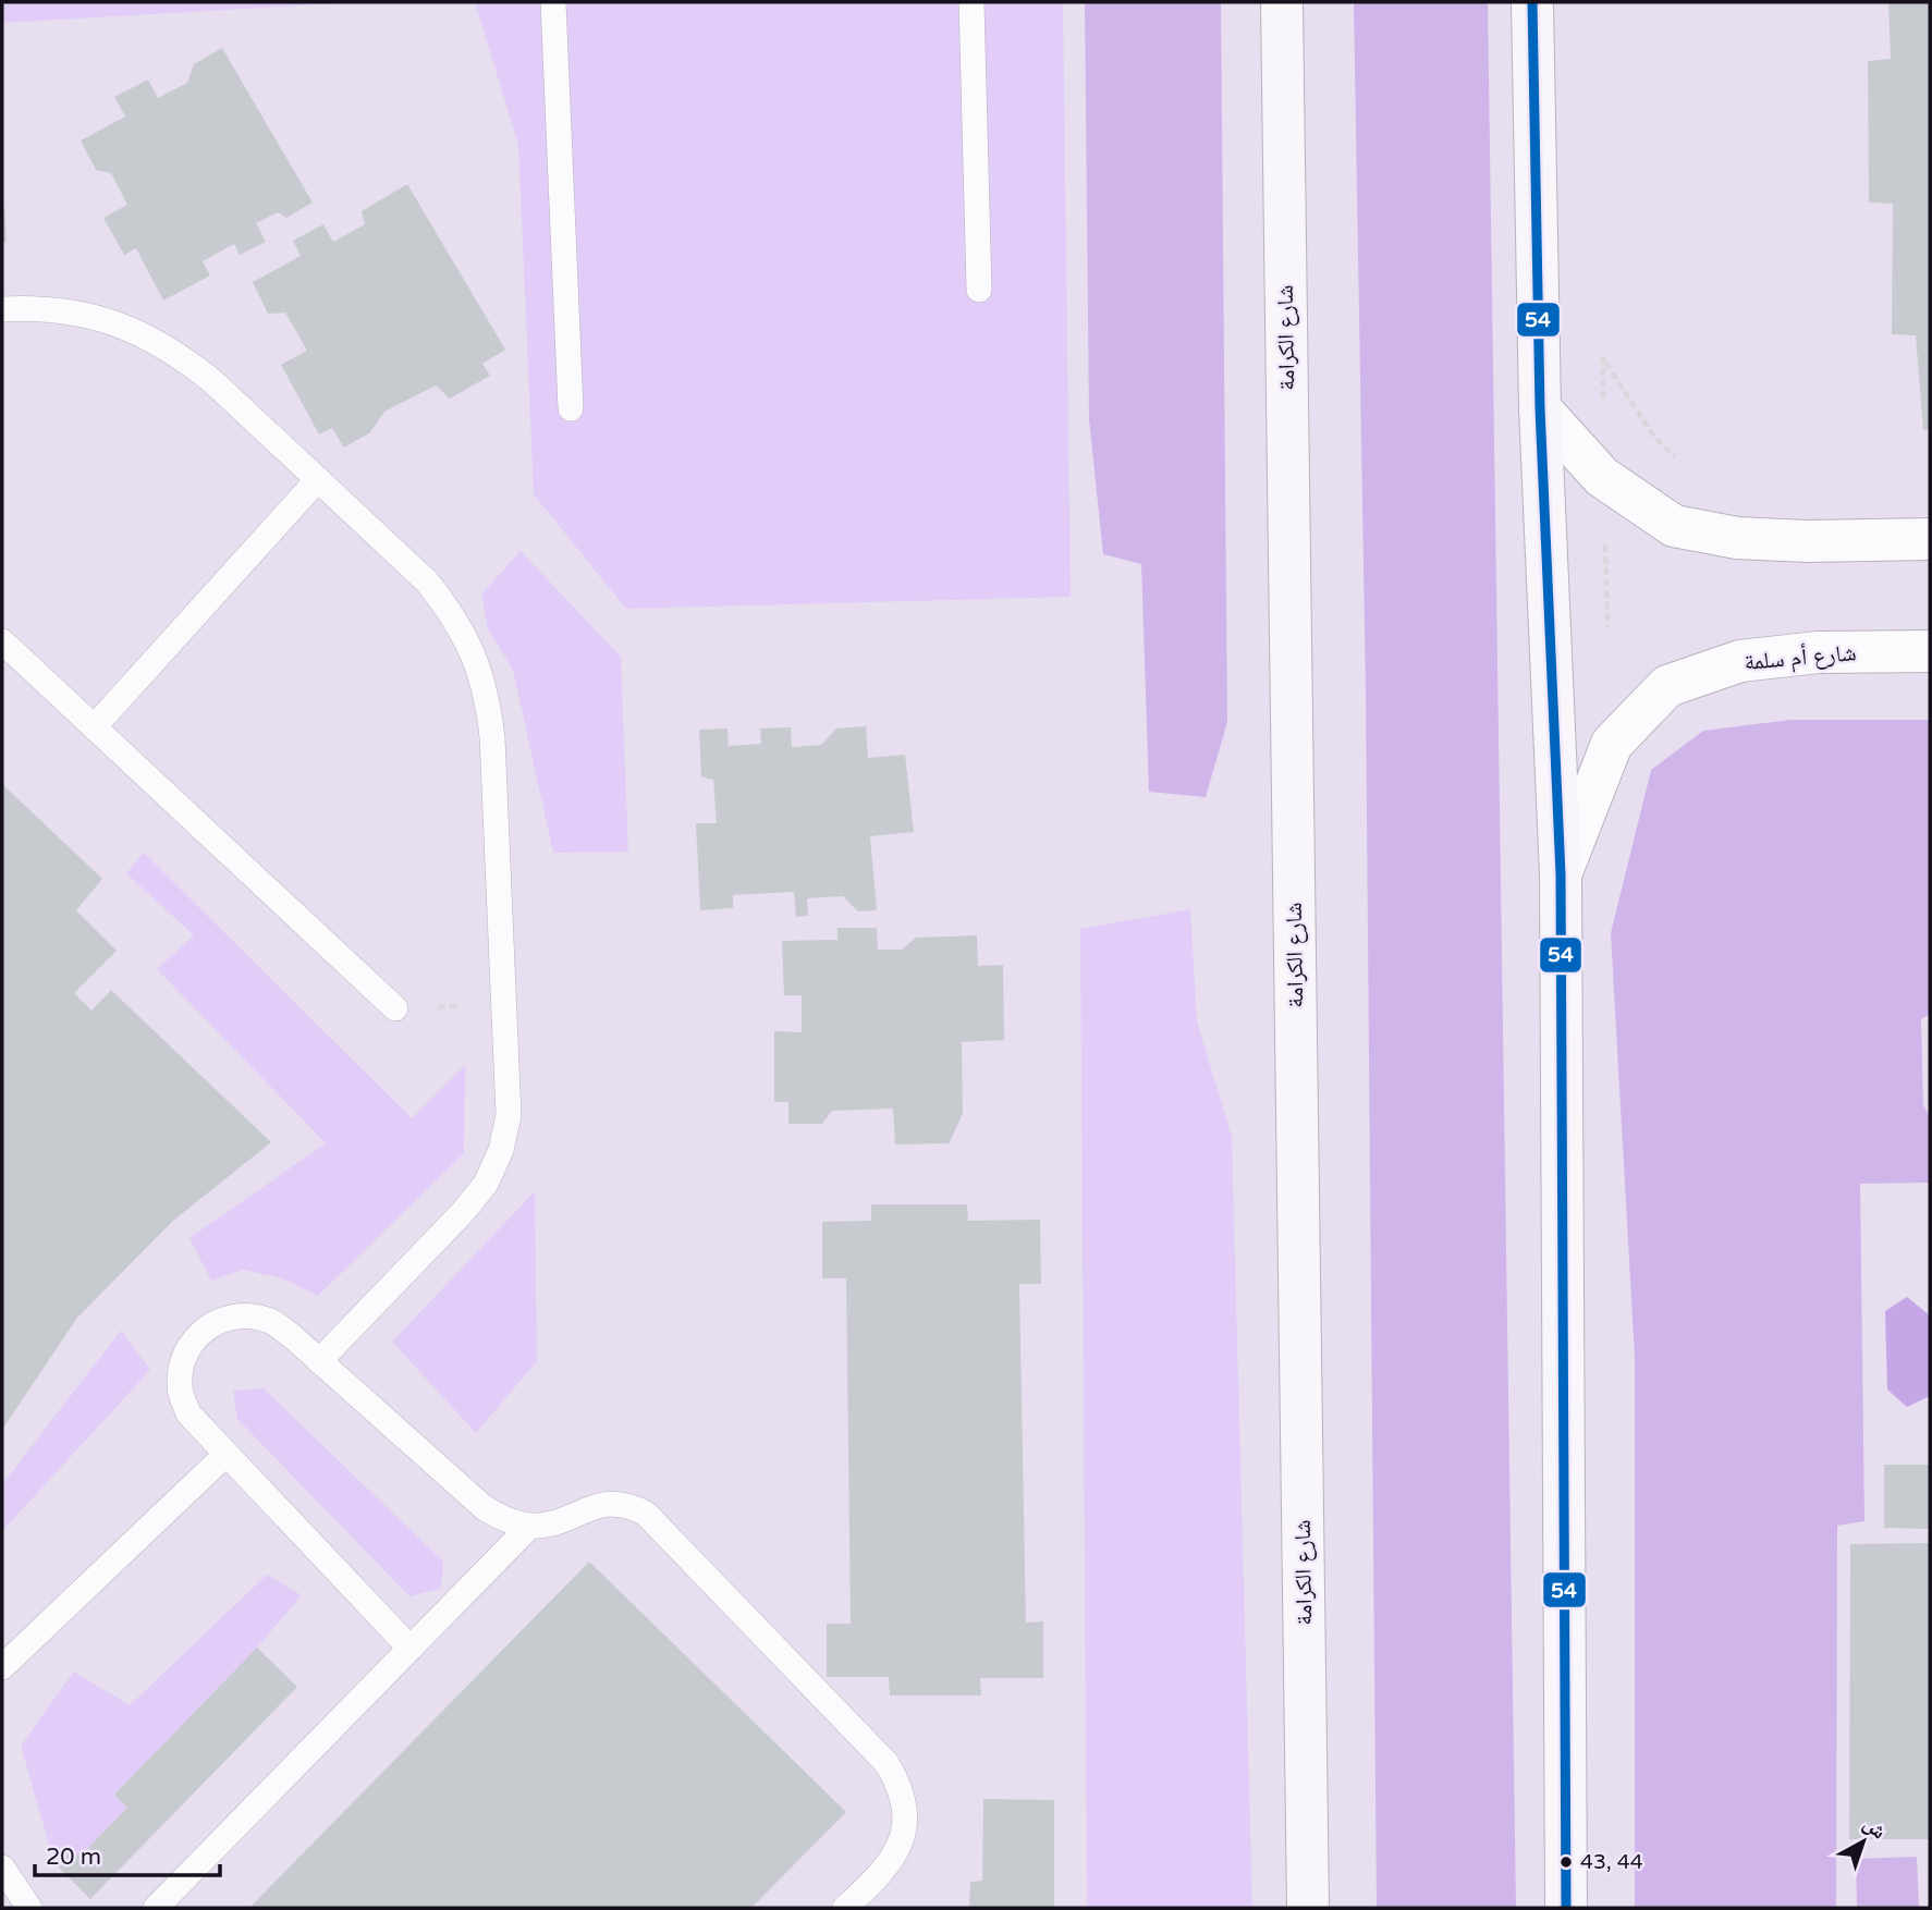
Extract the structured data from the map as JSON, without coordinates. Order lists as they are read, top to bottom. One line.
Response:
{"streets":{"main road":["شارع الكرامة"],"street":["شارع أم سلمة"]},"places":["43, 44"],"lines":["transit line 54"],"scale_bar":"20 m","north":"top right"}
